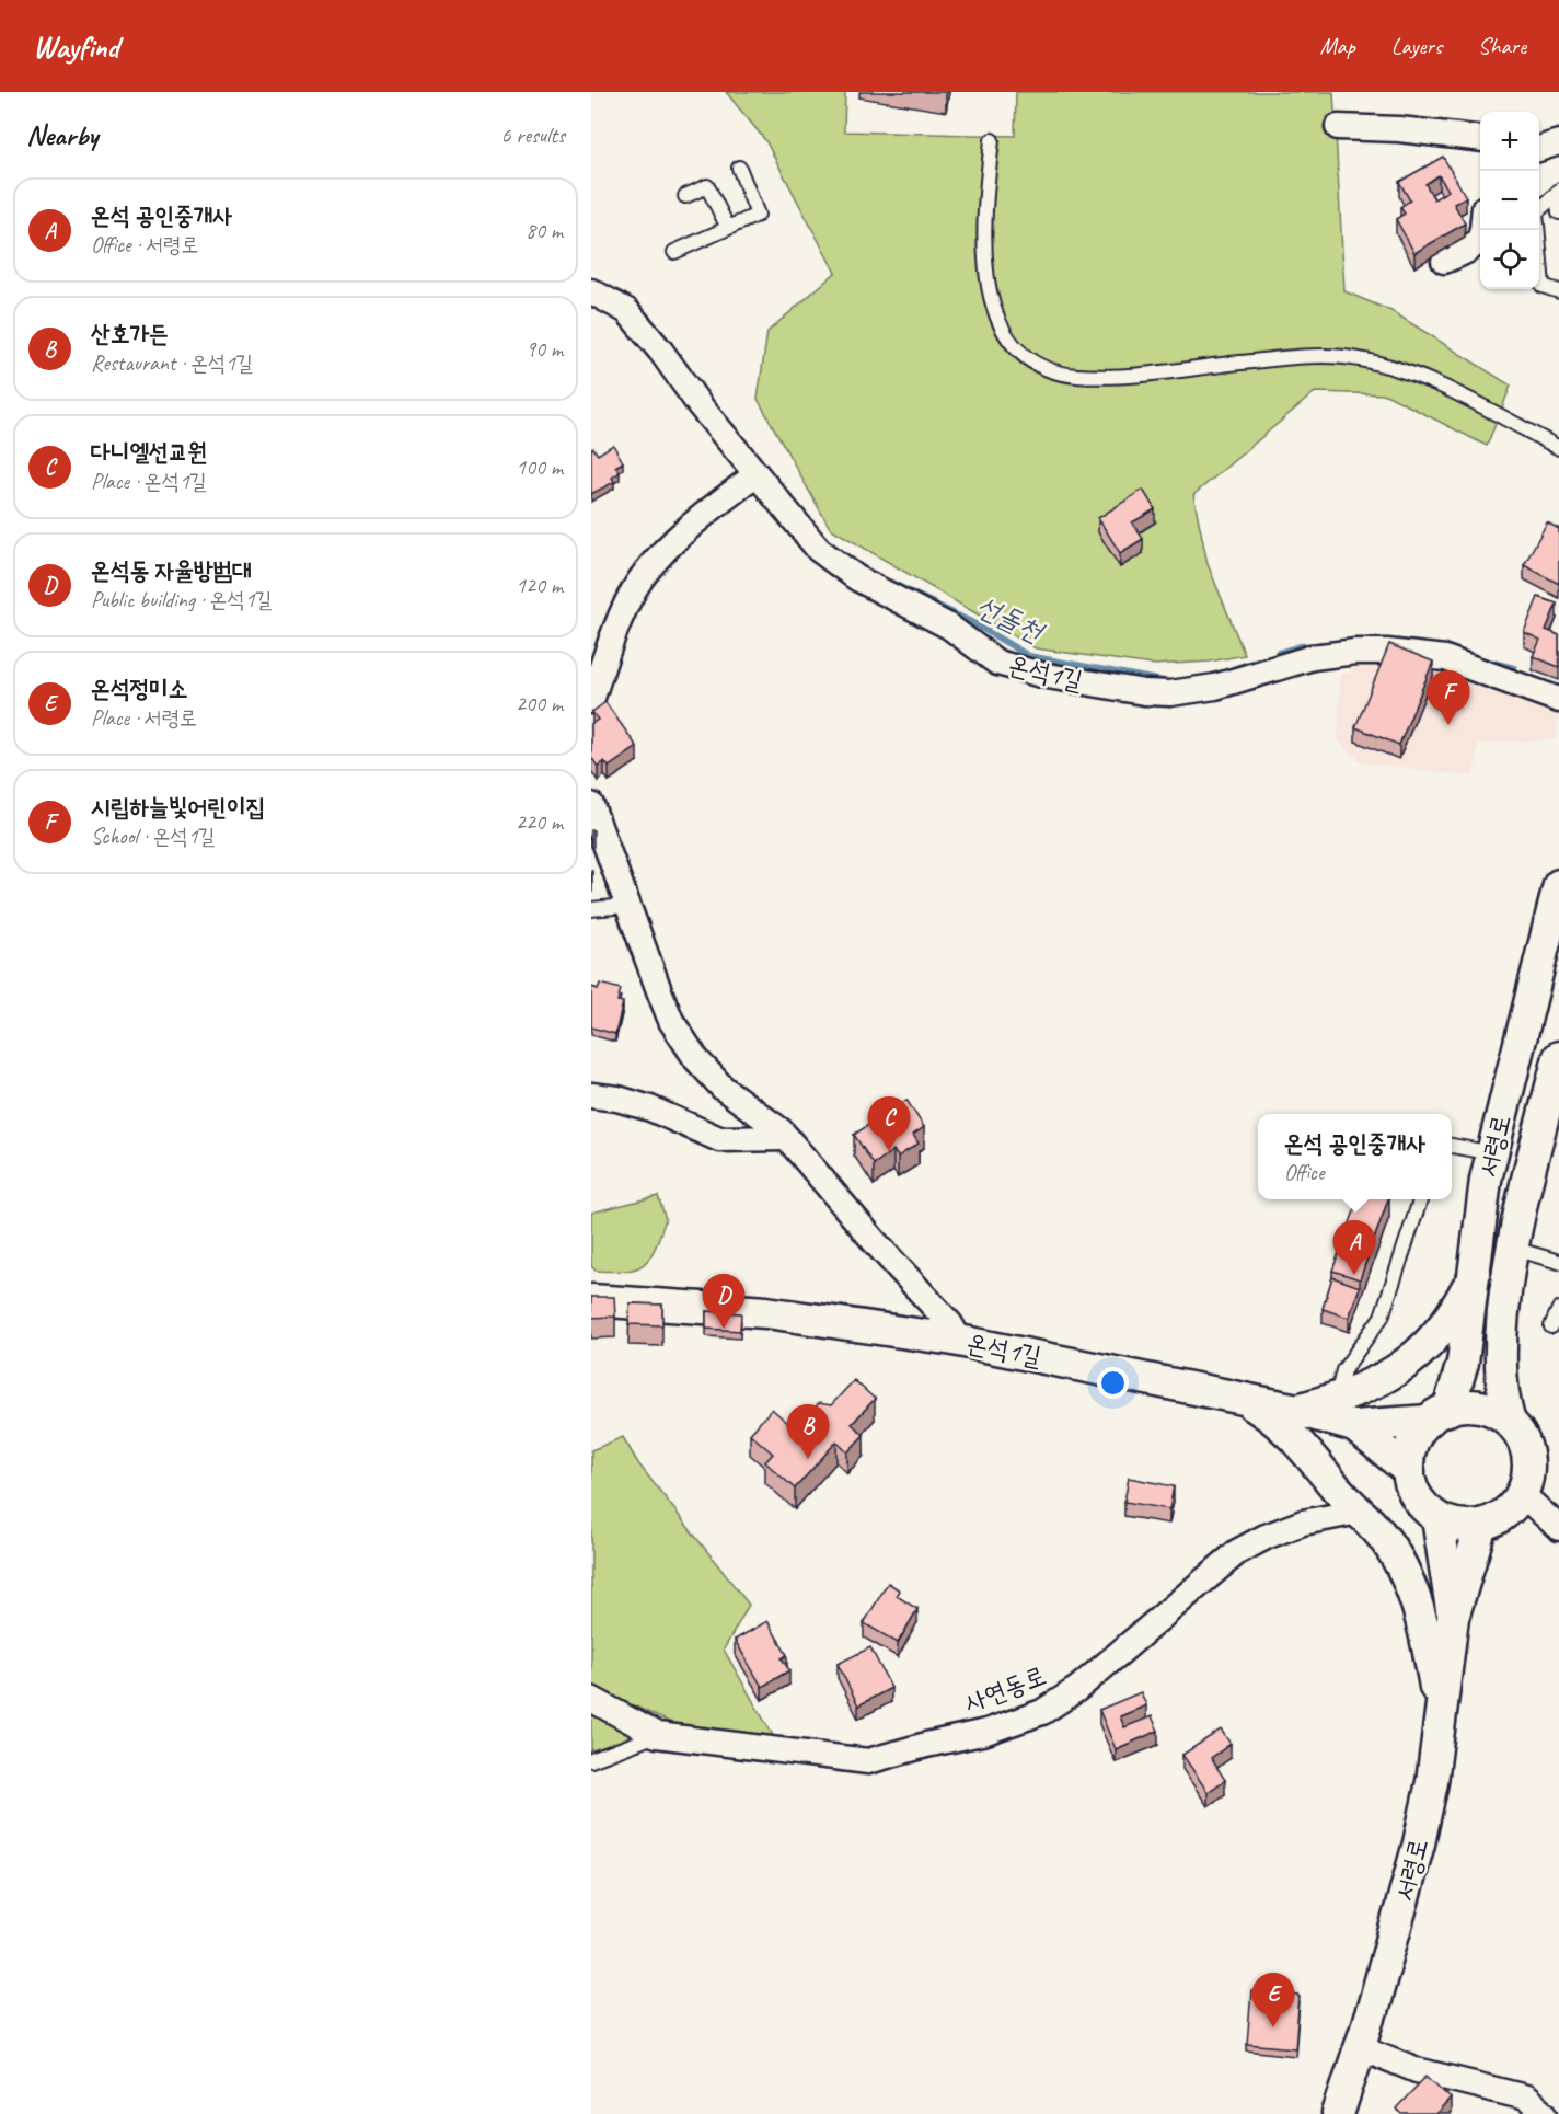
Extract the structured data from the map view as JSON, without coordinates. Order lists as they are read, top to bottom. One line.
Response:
{"streets":{"street":["온석1길","서령로","사연동로"]},"water":["선돌천"],"page":{"header":"Wayfind","nav":["Map","Layers","Share"],"heading":["Nearby","6 results"],"map_buttons":["+","−"],"list":[{"mark":"A","name":"온석 공인중개사","note":"Office · 서령로","value":"80 m"},{"mark":"B","name":"산호가든","note":"Restaurant · 온석1길","value":"90 m"},{"mark":"C","name":"다니엘선교원","note":"Place · 온석1길","value":"100 m"},{"mark":"D","name":"온석동 자율방범대","note":"Public building · 온석1길","value":"120 m"},{"mark":"E","name":"온석정미소","note":"Place · 서령로","value":"200 m"},{"mark":"F","name":"시립하늘빛어린이집","note":"School · 온석1길","value":"220 m"}],"pins":["F","C","A","D","B","E"],"popup":["온석 공인중개사","Office"]}}
